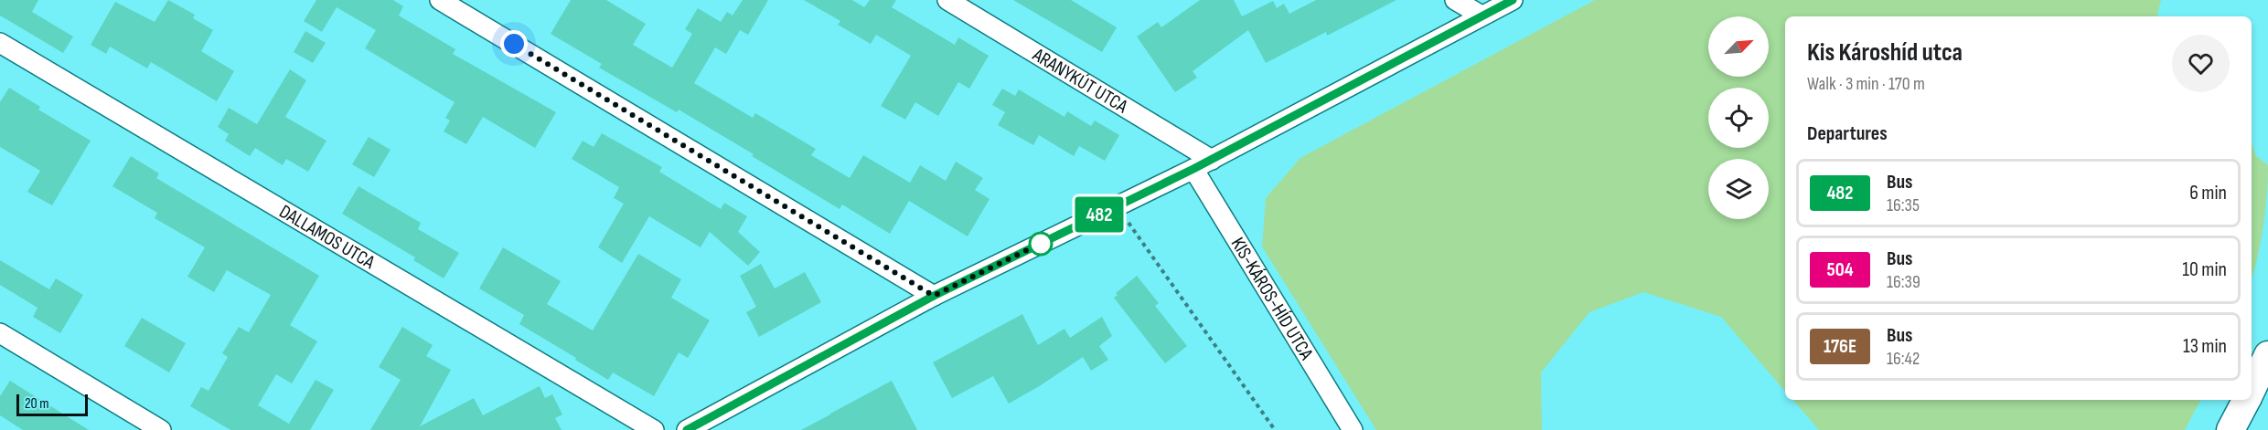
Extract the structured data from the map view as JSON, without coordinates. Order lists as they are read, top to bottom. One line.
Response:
{"streets":{"street":["ARANYKÚT UTCA","DALLAMOS UTCA","KIS-KÁROS-HÍD UTCA"]},"lines":["bus line 482"],"scale_bar":"20 m","north":"top right","page":{"on_map":"482","heading":[["Kis Károshíd utca","Walk · 3 min · 170 m"],"Departures"],"list":[{"mark":"482","name":"Bus","note":"16:35","value":"6 min"},{"mark":"504","name":"Bus","note":"16:39","value":"10 min"},{"mark":"176E","name":"Bus","note":"16:42","value":"13 min"}],"scale":"20 m"}}
